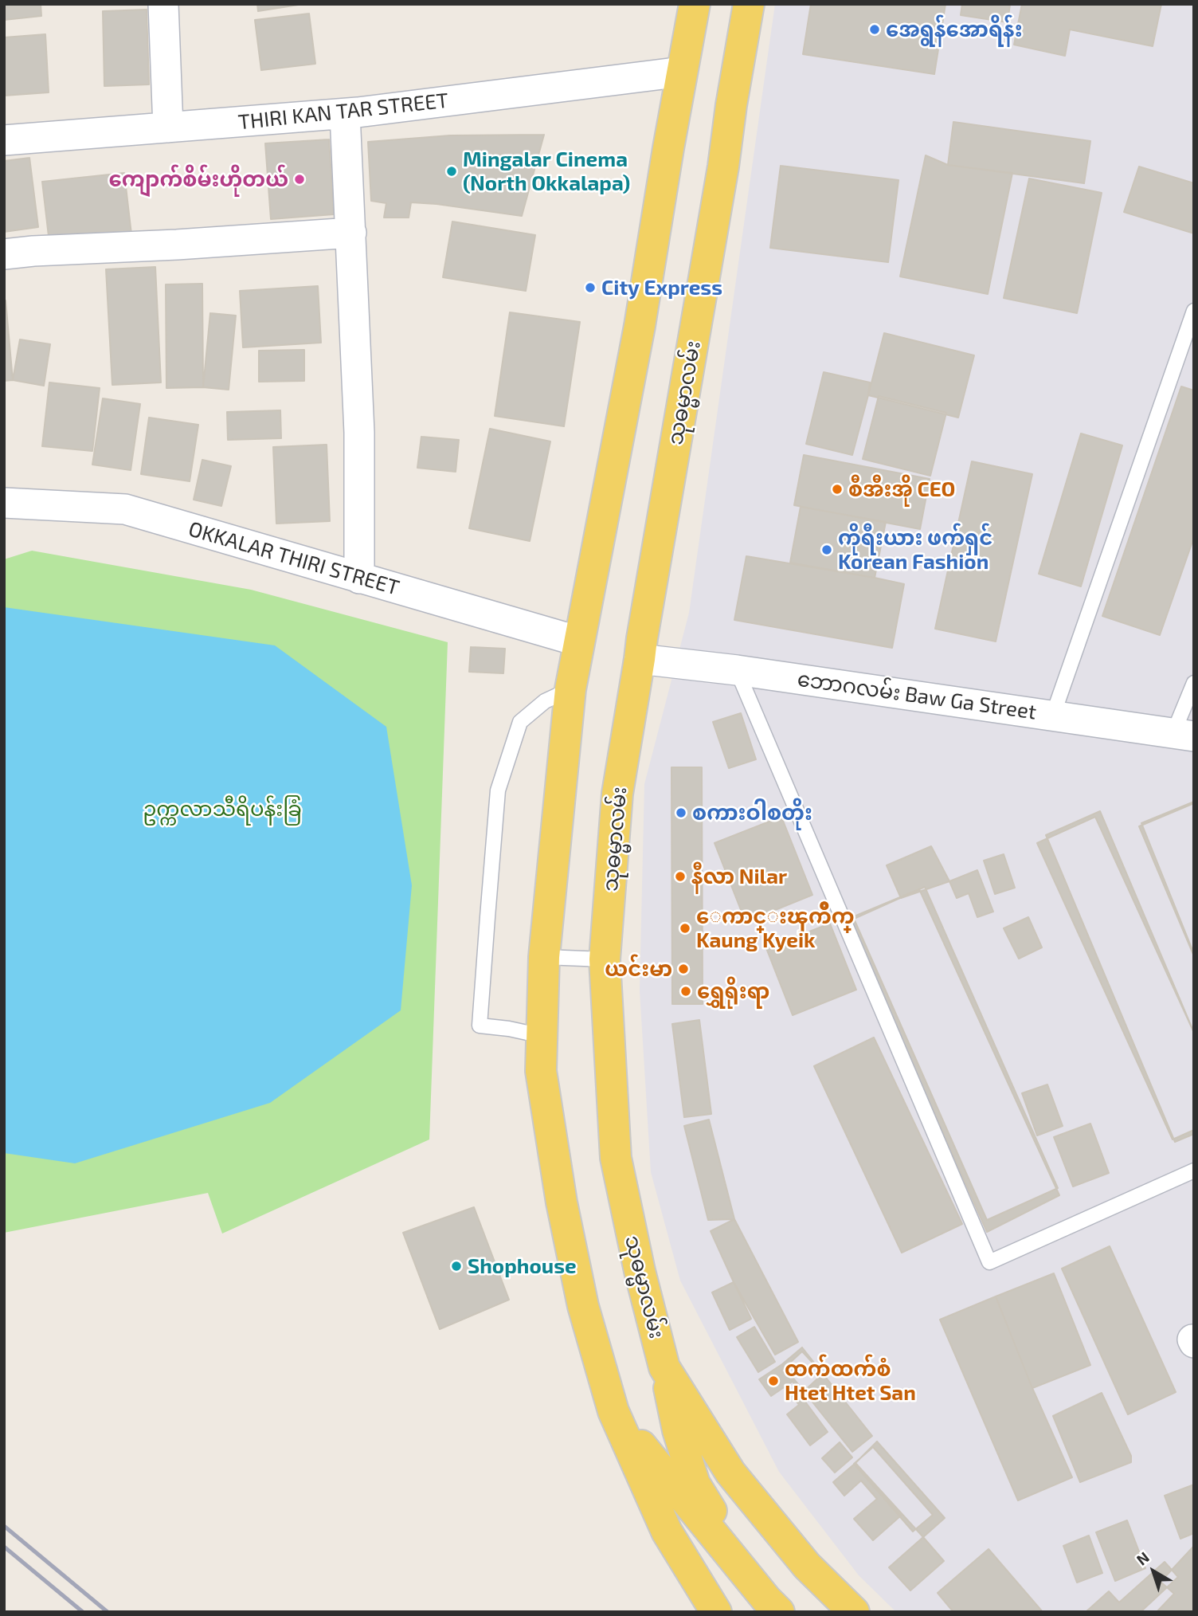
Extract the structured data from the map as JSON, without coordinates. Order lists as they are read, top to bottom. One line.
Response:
{"streets":{"main road":["သုဓမ္မာလမ်း"],"street":["THIRI KAN TAR STREET","OKKALAR THIRI STREET","ဘောဂလမ်း Baw Ga Street"]},"crossings":[["သုဓမ္မာလမ်း","ဘောဂလမ်း Baw Ga Street"]],"parks":["ဥက္ကလာသီရိပန်းခြံ"],"places":["အေရွန်အောရိန်း","Mingalar Cinema (North Okkalapa)","ကျောက်စိမ်းဟိုတယ်","City Express","စီအီးအို CEO","ကိုရီးယား ဖက်ရှင် Korean Fashion","စကားဝါစတိုး","နီလာ Nilar","ေကာင္းၾကိဳက္ Kaung Kyeik","ယင်းမာ","ရွှေရိုးရာ","Shophouse","ထက်ထက်စံ Htet Htet San"],"north":"top left"}
